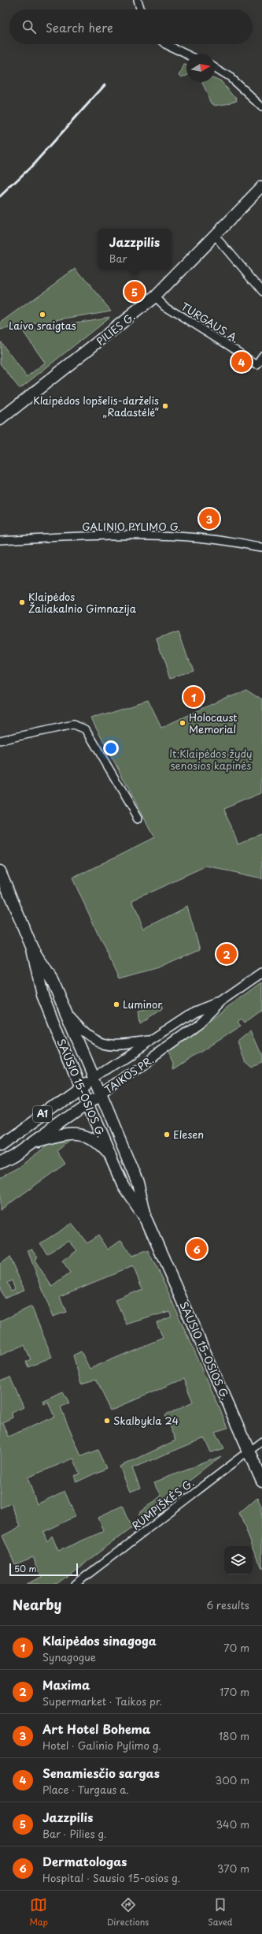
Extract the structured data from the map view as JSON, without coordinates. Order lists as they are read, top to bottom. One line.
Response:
{"streets":{"main road":["PILIES G.","TAIKOS PR.","SAUSIO 15-OSIOS G.","A1"],"street":["TURGAUS A.","GALINIO PYLIMO G.","RUMPIŠKĖS G."]},"crossings":[["TURGAUS A.","PILIES G."],["TAIKOS PR.","SAUSIO 15-OSIOS G."],["SAUSIO 15-OSIOS G.","RUMPIŠKĖS G."]],"parks":["lt:Klaipėdos žydų senosios kapinės"],"places":["Laivo sraigtas","Klaipėdos lopšelis-darželis „Radastėlė“","Klaipėdos Žaliakalnio Gimnazija","Holocaust Memorial","Luminor","Elesen","Skalbykla 24"],"scale_bar":"50 m","north":"right","page":{"search":"Search here","popup":["Jazzpilis","Bar"],"pins":["5","4","3","1","2","6"],"scale":"50 m","heading":["Nearby","6 results"],"list":[{"mark":"1","name":"Klaipėdos sinagoga","note":"Synagogue","value":"70 m"},{"mark":"2","name":"Maxima","note":"Supermarket · Taikos pr.","value":"170 m"},{"mark":"3","name":"Art Hotel Bohema","note":"Hotel · Galinio Pylimo g.","value":"180 m"},{"mark":"4","name":"Senamiesčio sargas","note":"Place · Turgaus a.","value":"300 m"},{"mark":"5","name":"Jazzpilis","note":"Bar · Pilies g.","value":"340 m"},{"mark":"6","name":"Dermatologas","note":"Hospital · Sausio 15-osios g.","value":"370 m"}],"nav":["Map","Directions","Saved"]}}
